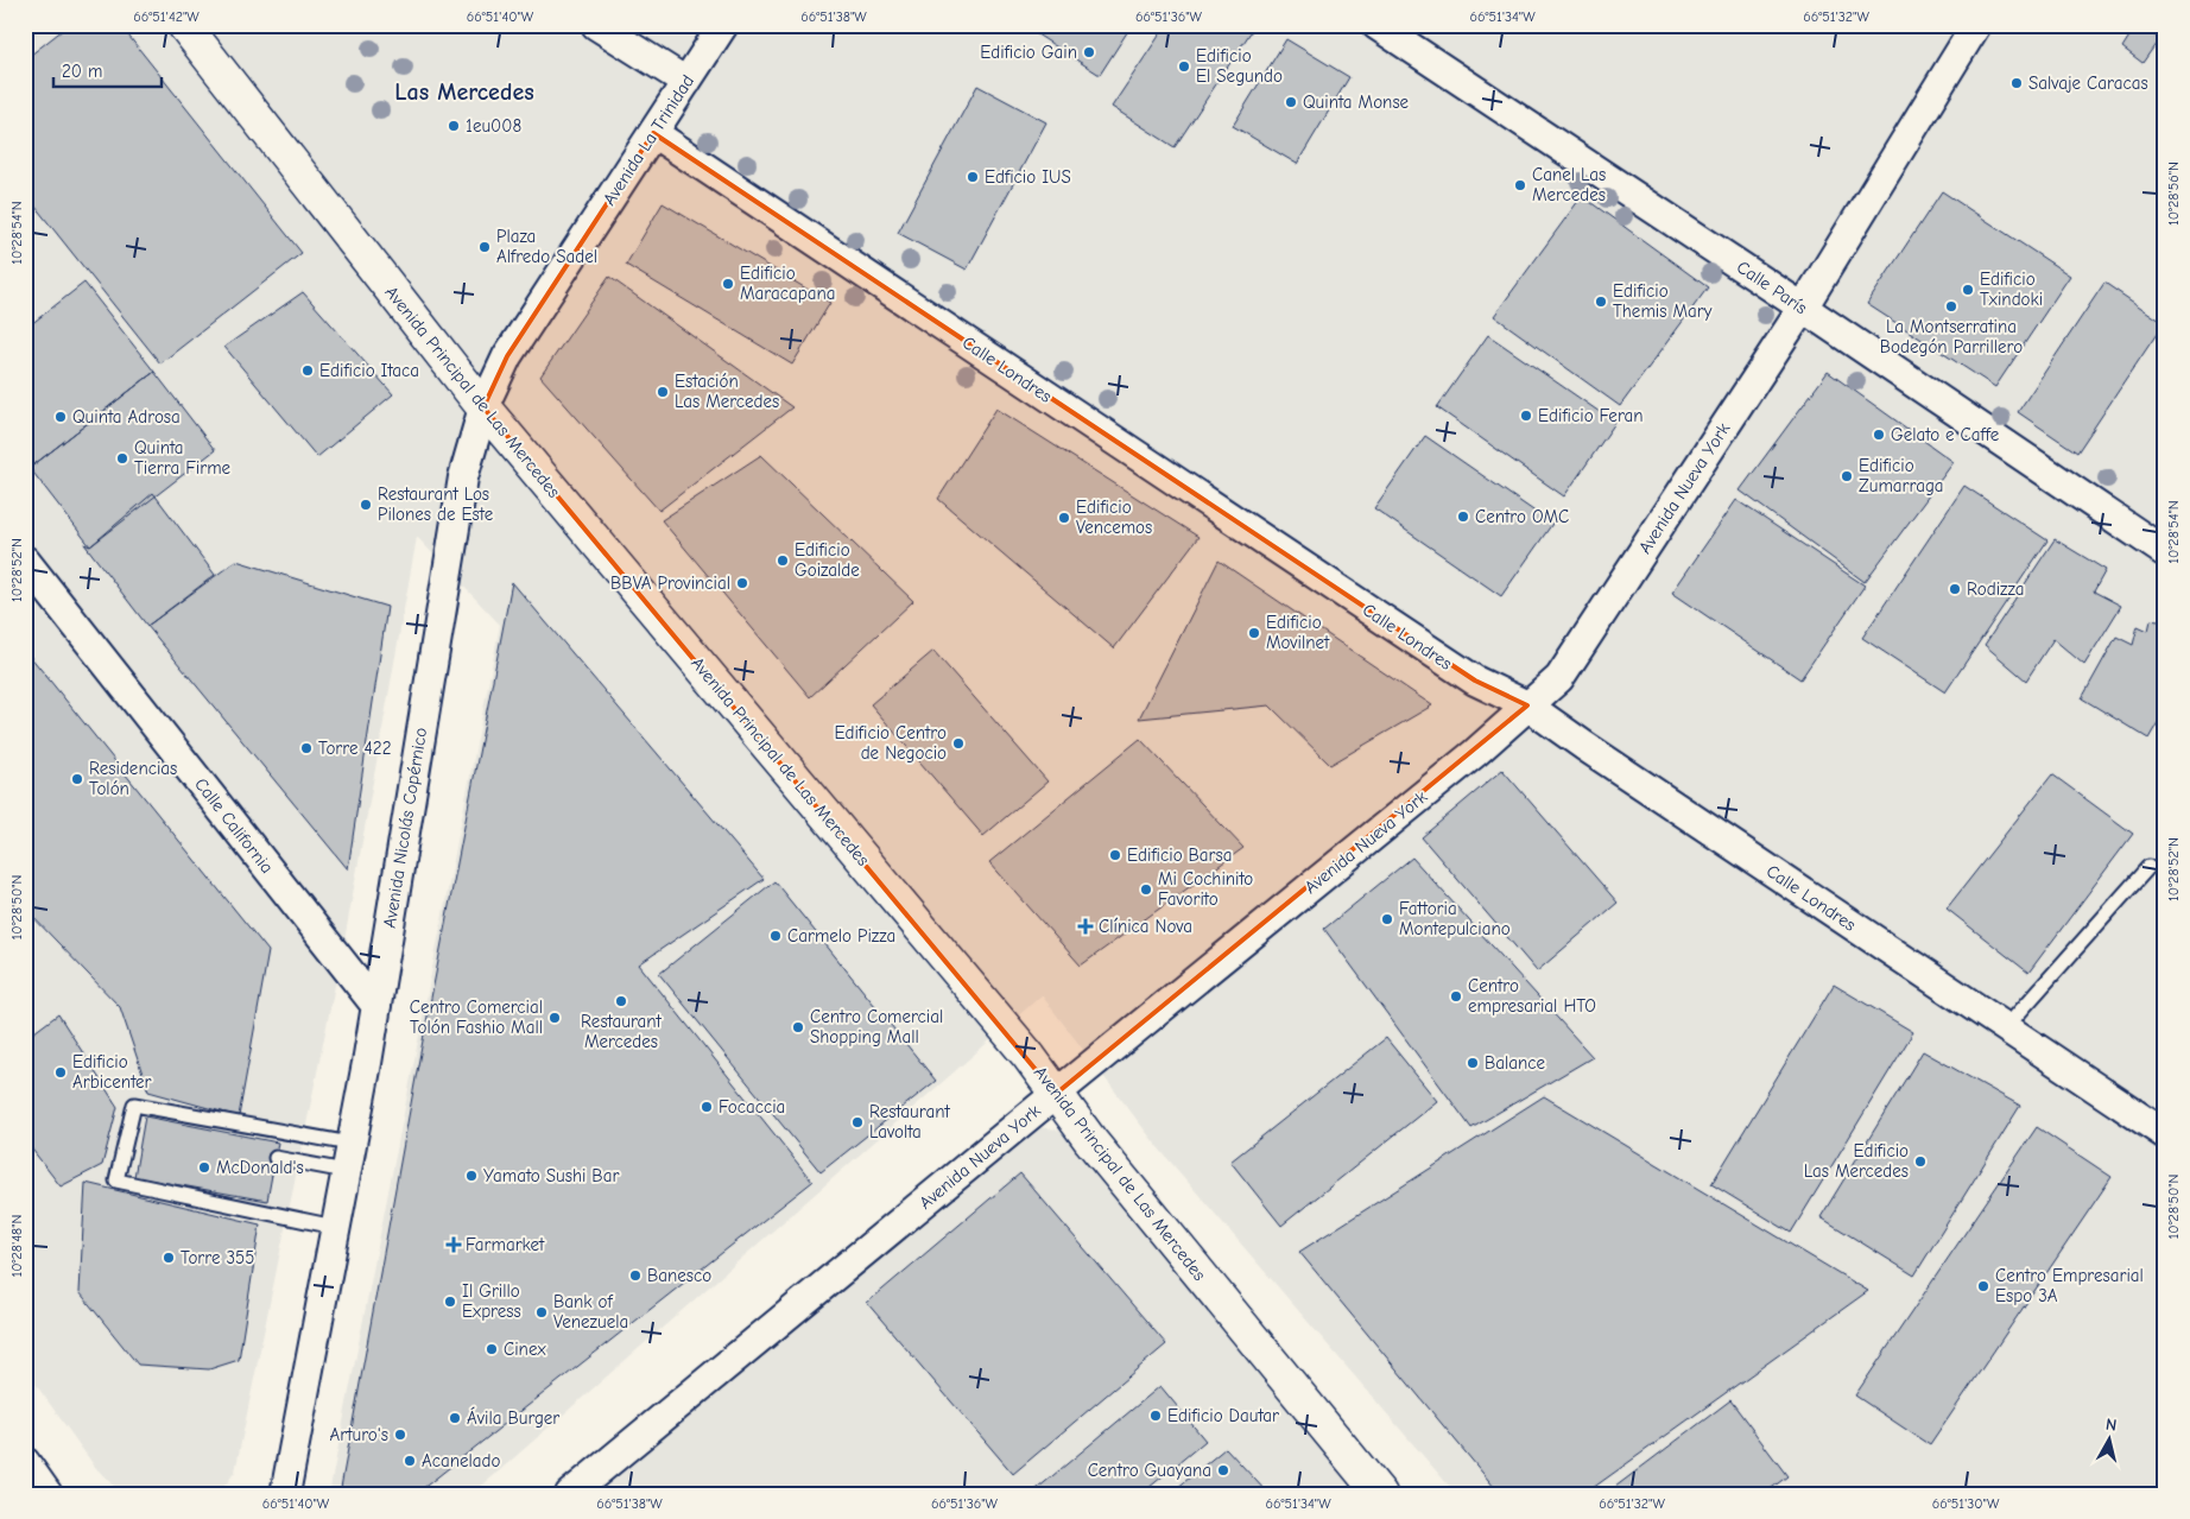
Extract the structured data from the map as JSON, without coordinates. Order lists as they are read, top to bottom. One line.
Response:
{"streets":{"street":["Avenida La Trinidad","Calle París","Calle Londres","Avenida Principal de Las Mercedes","Avenida Nueva York","Calle California","Avenida Nicolás Copérnico"]},"crossings":[["Avenida La Trinidad","Calle Londres"],["Avenida La Trinidad","Avenida Principal de Las Mercedes"],["Avenida La Trinidad","Avenida Nicolás Copérnico"],["Calle París","Avenida Nueva York"],["Calle Londres","Avenida Nueva York"],["Avenida Principal de Las Mercedes","Avenida Nueva York"],["Avenida Principal de Las Mercedes","Avenida Nicolás Copérnico"],["Calle California","Avenida Nicolás Copérnico"]],"districts":["Las Mercedes"],"places":{"other":["Edificio Gain","Edificio El Segundo","Salvaje Caracas","Quinta Monse","1eu008","Edficio IUS","Canel Las Mercedes","Plaza Alfredo Sadel","Edificio Maracapana","Edificio Txindoki","Edificio Themis Mary","La Montserratina Bodegón Parrillero","Edificio Itaca","Estación Las Mercedes","Edificio Feran","Quinta Adrosa","Gelato e Caffe","Quinta Tierra Firme","Edificio Zumarraga","Restaurant Los Pilones de Este","Centro OMC","Edificio Vencemos","Edificio Goizalde","BBVA Provincial","Rodizza","Edificio Movilnet","Edificio Centro de Negocio","Torre 422","Residencias Tolón","Edificio Barsa","Mi Cochinito Favorito","Fattoria Montepulciano","Carmelo Pizza","Centro empresarial HTO","Restaurant Mercedes","Centro Comercial Tolón Fashio Mall","Centro Comercial Shopping Mall","Balance","Edificio Arbicenter","Focaccia","Restaurant Lavolta","Edificio Las Mercedes","McDonald's","Yamato Sushi Bar","Torre 355","Banesco","Centro Empresarial Espo 3A","Il Grillo Express","Bank of Venezuela","Cinex","Edificio Dautar","Ávila Burger","Arturo's","Acanelado","Centro Guayana"],"health":["Clínica Nova","Farmarket"]},"scale_bar":"20 m","north":"top","coordinates":["66°51'42\"W","66°51'40\"W","66°51'38\"W","66°51'36\"W","66°51'34\"W","66°51'32\"W","10°28'56\"N","10°28'54\"N","10°28'52\"N","10°28'50\"N","10°28'48\"N","66°51'30\"W"]}
